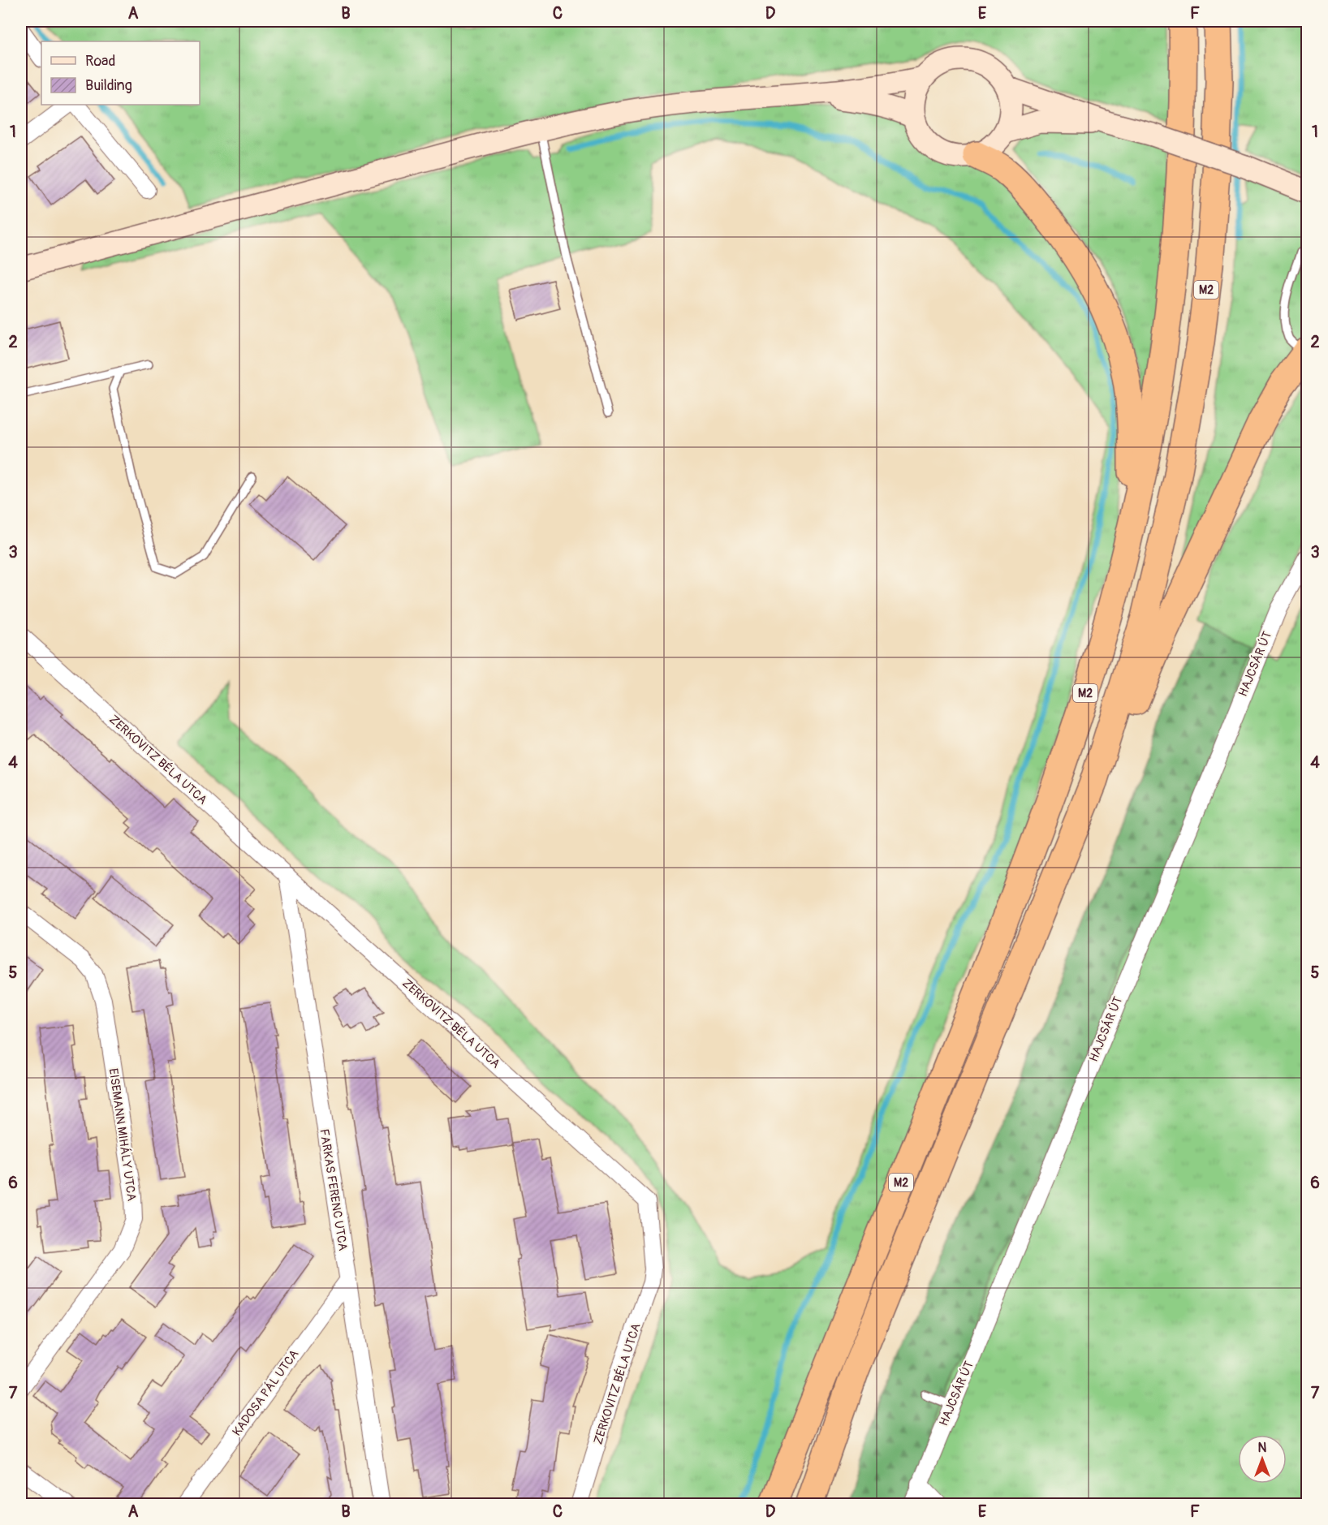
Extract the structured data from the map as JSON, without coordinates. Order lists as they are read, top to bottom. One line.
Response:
{"streets":{"highway":["M2"],"street":["HAJCSÁR ÚT","ZERKOVITZ BÉLA UTCA","EISEMANN MIHÁLY UTCA","FARKAS FERENC UTCA","KADOSA PÁL UTCA"]},"crossings":[["ZERKOVITZ BÉLA UTCA","FARKAS FERENC UTCA"],["FARKAS FERENC UTCA","KADOSA PÁL UTCA"]],"legend":["Road","Building"],"north":"top","grid":{"columns":["A","B","C","D","E","F"],"rows":["1","2","3","4","5","6","7"]}}
